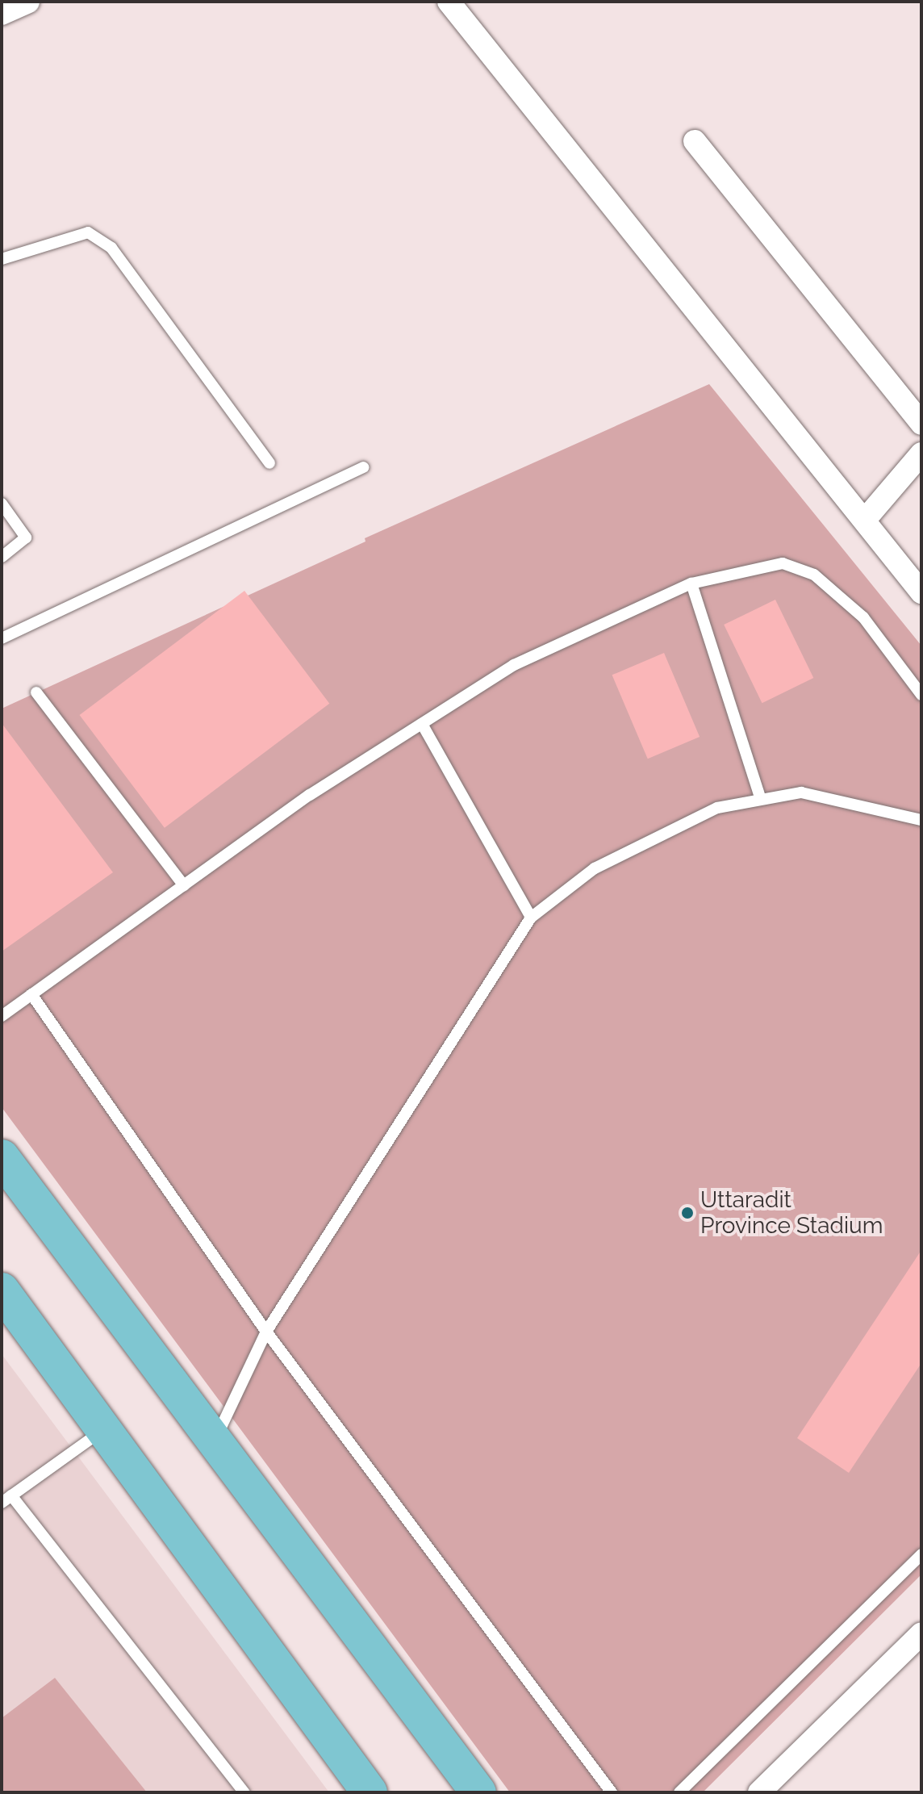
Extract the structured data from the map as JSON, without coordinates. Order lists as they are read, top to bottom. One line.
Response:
{"places":["Uttaradit Province Stadium"]}
